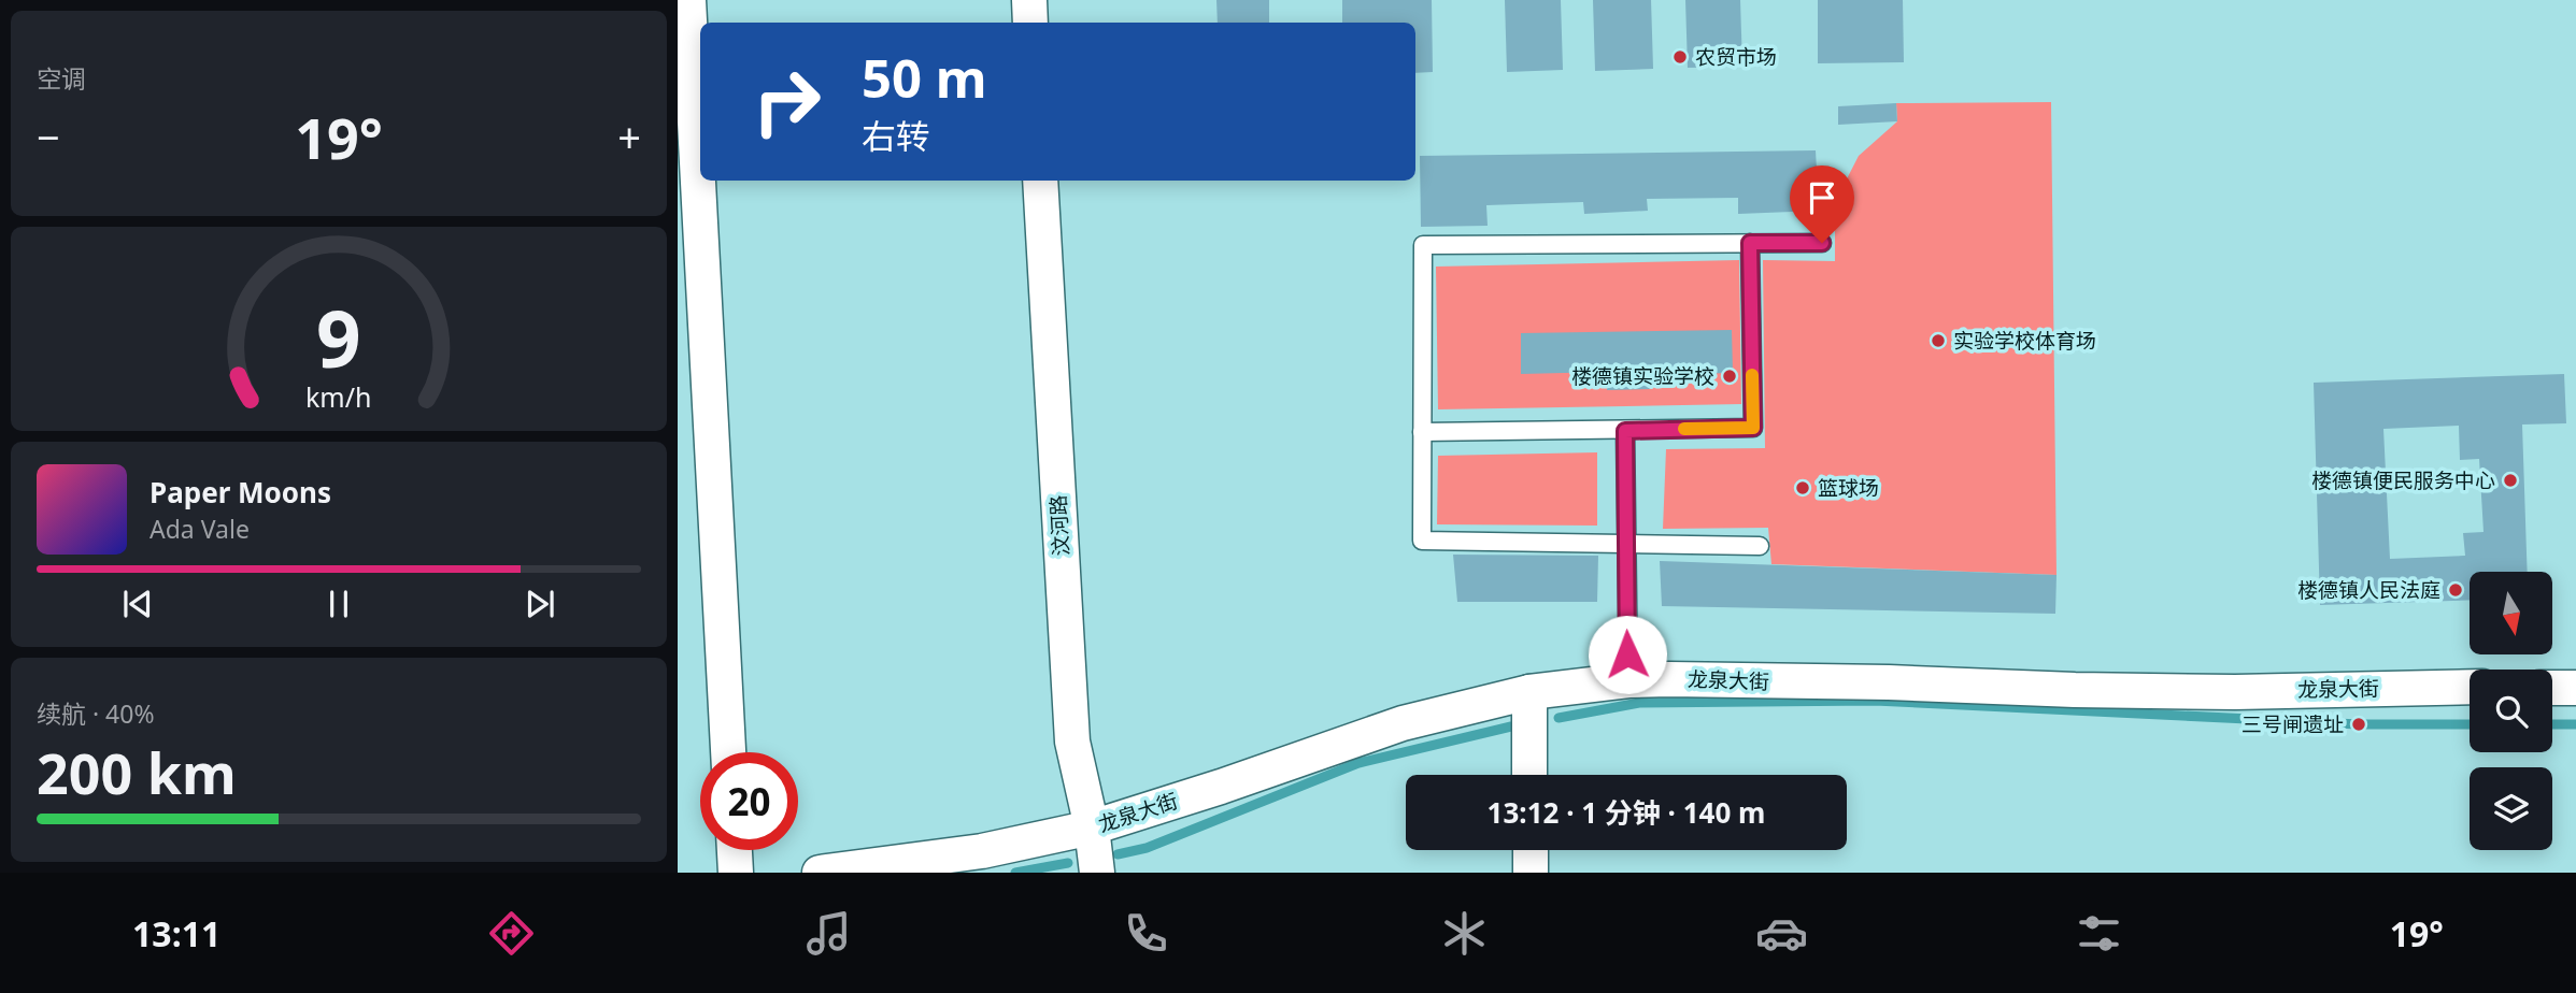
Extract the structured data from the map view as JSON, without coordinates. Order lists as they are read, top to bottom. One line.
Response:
{"streets":{"street":["汶河路","龙泉大街"]},"crossings":[["汶河路","龙泉大街"]],"places":["农贸市场","实验学校体育场","楼德镇实验学校","楼德镇便民服务中心","篮球场","楼德镇人民法庭","三号闸遗址"],"north":"bottom","page":{"tile":["空调",["续航 · 40%","200 km"]],"turn":["50 m","右转"],"heat":["−","19°","+"],"song":["Paper Moons","Ada Vale"],"limit":"20","trip":"13:12 · 1 分钟 · 140 m","tabs":["13:11","19°"],"gauge":["9","km/h"]}}
